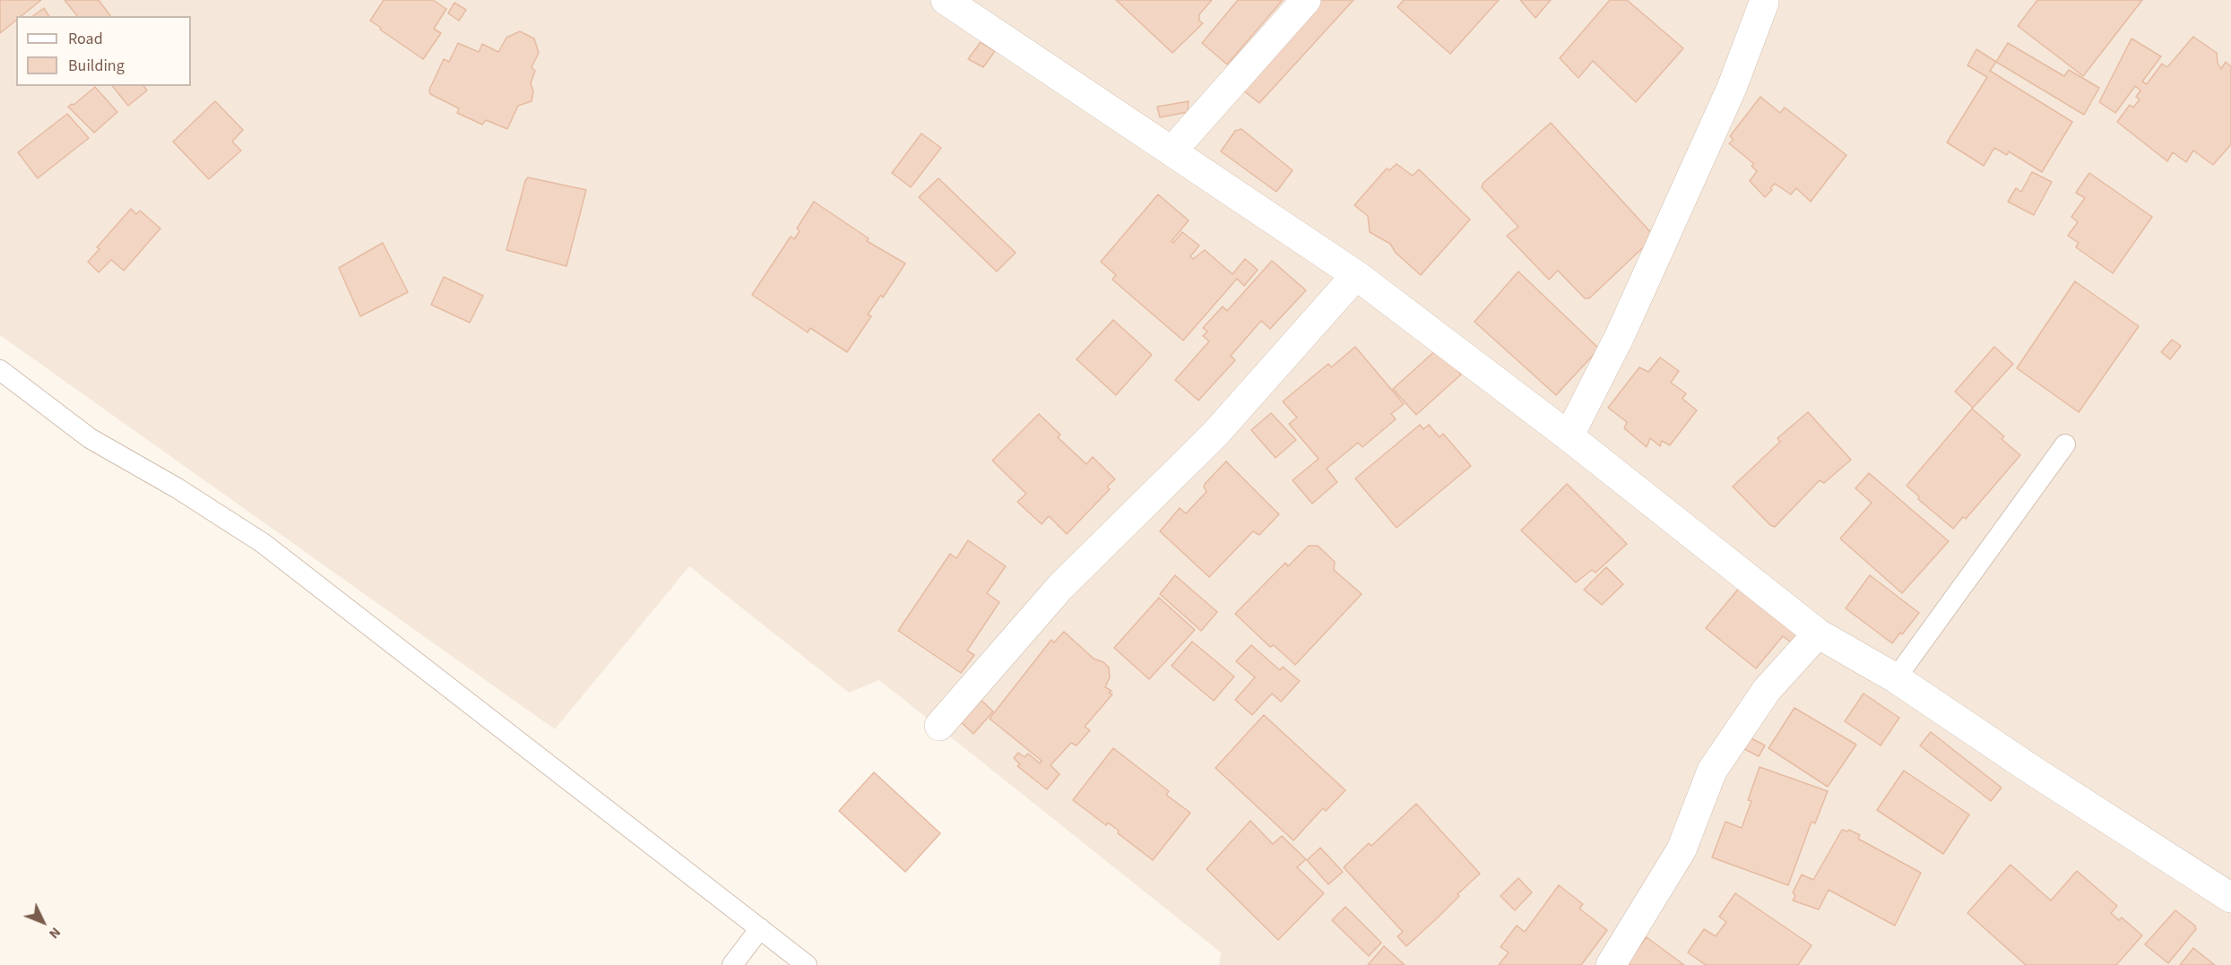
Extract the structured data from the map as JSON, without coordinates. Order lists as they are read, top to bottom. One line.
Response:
{"legend":["Road","Building"],"north":"bottom right"}
